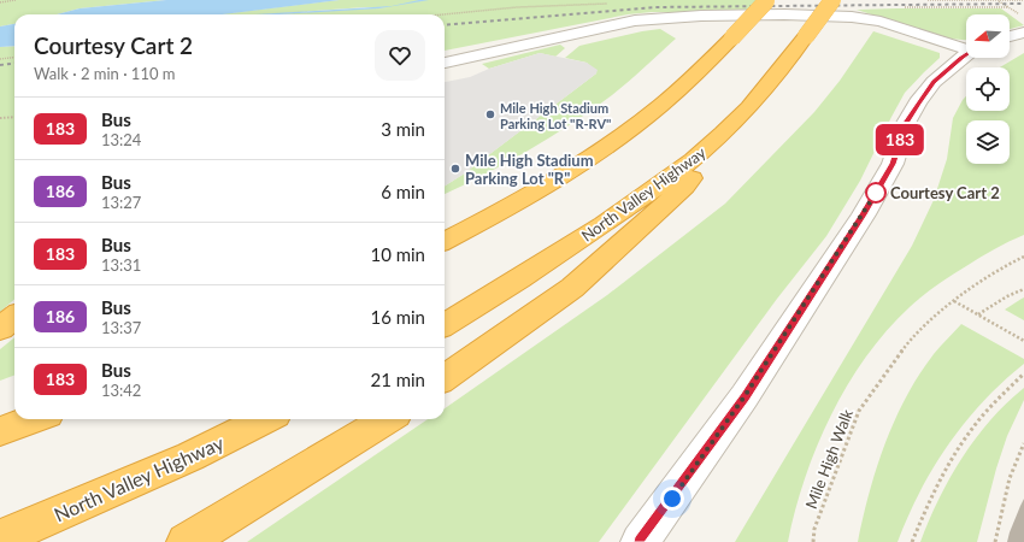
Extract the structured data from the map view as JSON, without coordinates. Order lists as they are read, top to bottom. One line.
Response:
{"streets":{"highway":["North Valley Highway"],"path":["Mile High Walk"]},"places":["Mile High Stadium Parking Lot \"R-RV\"","Mile High Stadium Parking Lot \"R\"","Courtesy Cart 2"],"lines":["bus line 183"],"north":"left","page":{"on_map":"183","heading":["Courtesy Cart 2","Walk · 2 min · 110 m"],"list":[{"mark":"183","name":"Bus","note":"13:24","value":"3 min"},{"mark":"186","name":"Bus","note":"13:27","value":"6 min"},{"mark":"183","name":"Bus","note":"13:31","value":"10 min"},{"mark":"186","name":"Bus","note":"13:37","value":"16 min"},{"mark":"183","name":"Bus","note":"13:42","value":"21 min"}]}}
